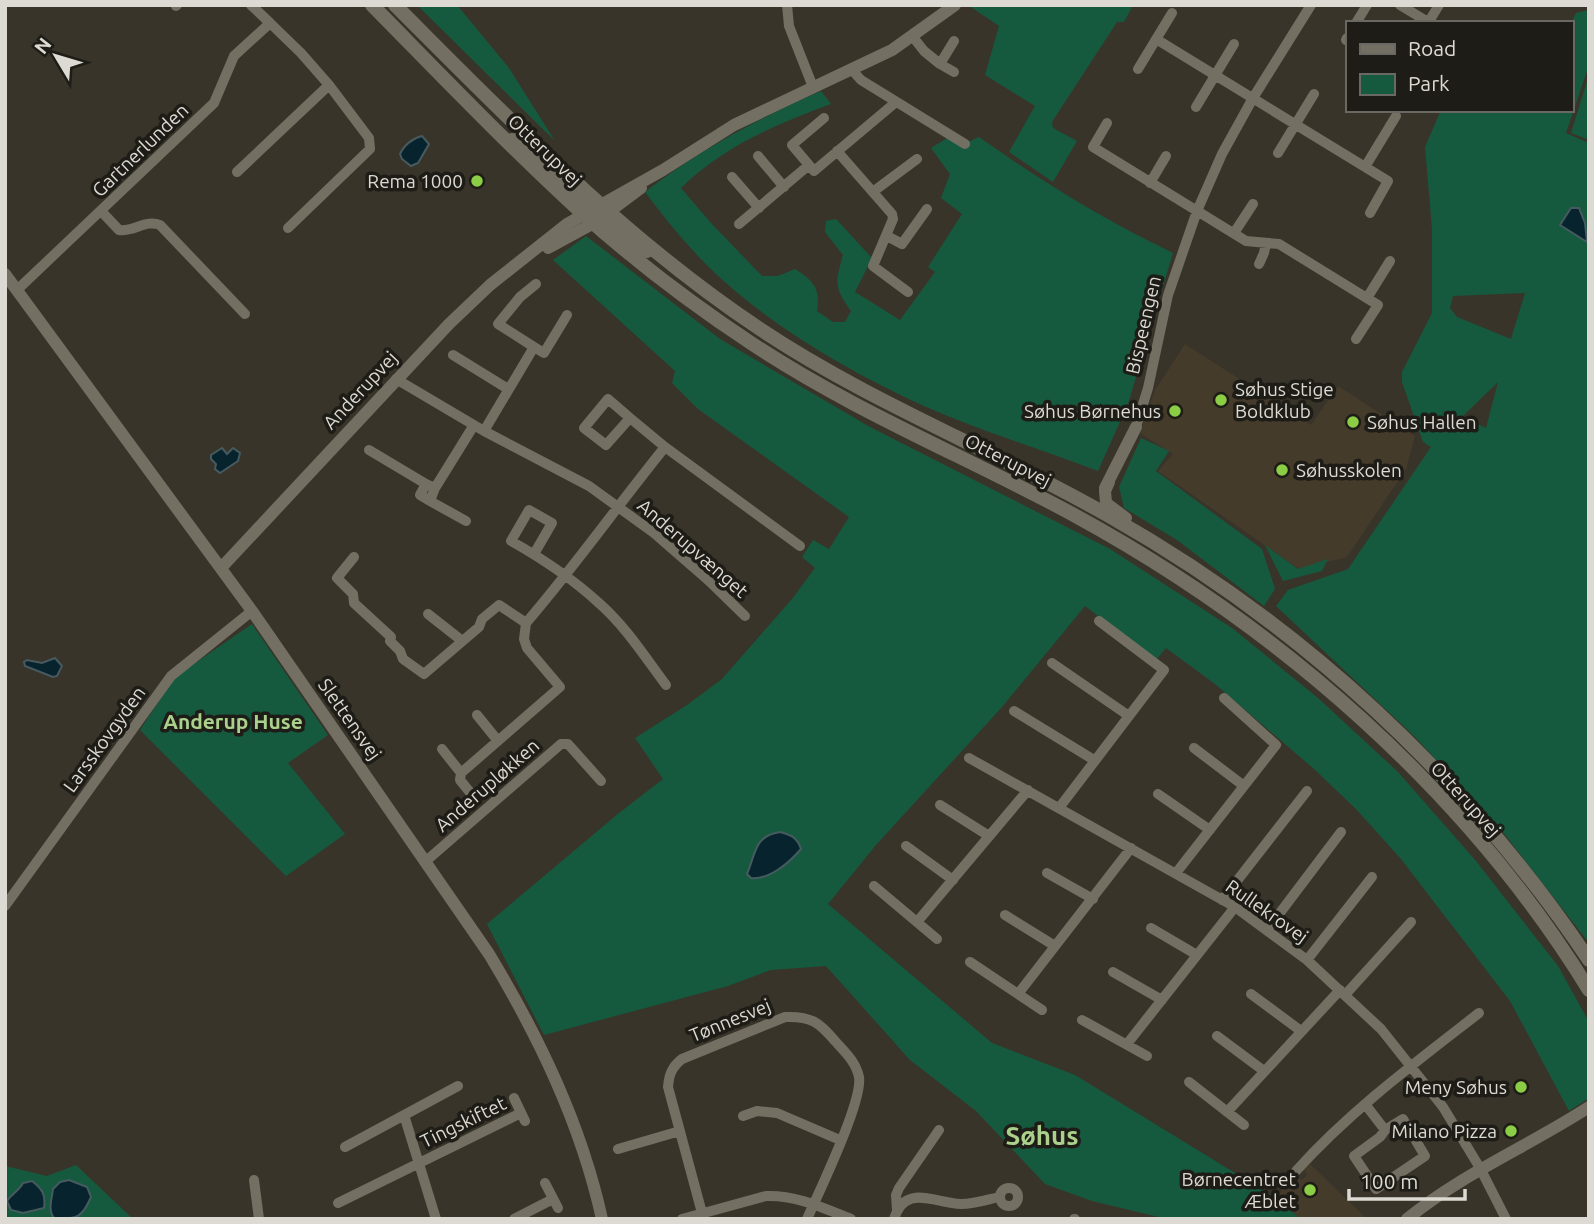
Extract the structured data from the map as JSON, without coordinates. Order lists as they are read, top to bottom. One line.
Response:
{"streets":{"main road":["Otterupvej"],"street":["Gartnerlunden","Bispeengen","Anderupvej","Anderupvænget","Slettensvej","Larsskovgyden","Anderupløkken","Rullekrovej","Tønnesvej","Tingskiftet"]},"crossings":[["Gartnerlunden","Slettensvej"],["Otterupvej","Bispeengen"],["Otterupvej","Anderupvej"],["Anderupvej","Anderupvænget"],["Anderupvej","Slettensvej"],["Slettensvej","Larsskovgyden"],["Slettensvej","Anderupløkken"]],"districts":["Anderup Huse","Søhus"],"places":["Rema 1000","Søhus Stige Boldklub","Søhus Børnehus","Søhus Hallen","Søhusskolen","Meny Søhus","Milano Pizza","Børnecentret Æblet"],"legend":["Road","Park"],"scale_bar":"100 m","north":"top left"}
